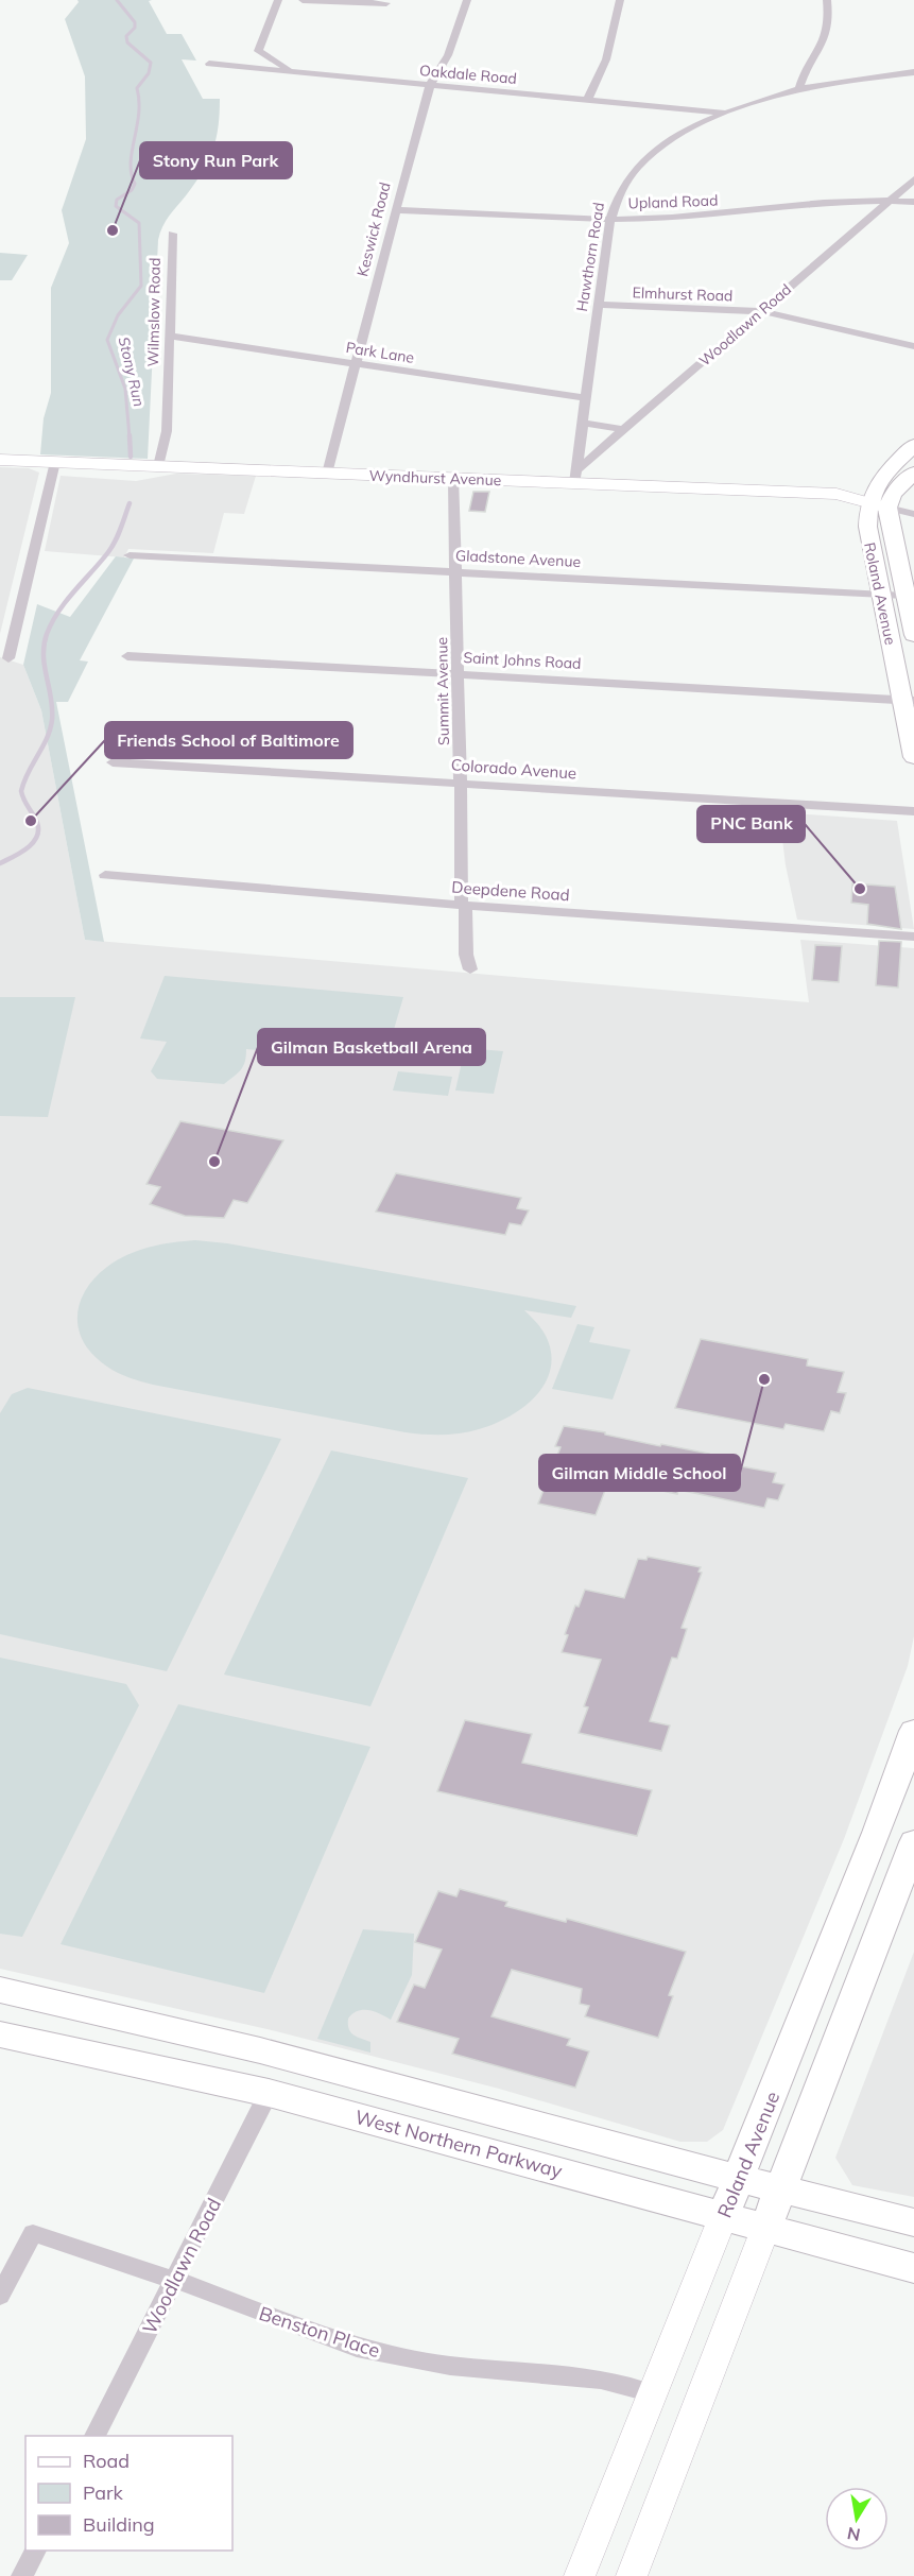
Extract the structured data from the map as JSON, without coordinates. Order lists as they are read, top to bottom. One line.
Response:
{"streets":{"main road":["Roland Avenue","West Northern Parkway"],"street":["Oakdale Road","Upland Road","Keswick Road","Hawthorn Road","Elmhurst Road","Wilmslow Road","Woodlawn Road","Park Lane","Wyndhurst Avenue","Gladstone Avenue","Saint Johns Road","Summit Avenue","Colorado Avenue","Deepdene Road","Benston Place"]},"crossings":[["Oakdale Road","Keswick Road"],["Oakdale Road","Hawthorn Road"],["Upland Road","Keswick Road"],["Upland Road","Hawthorn Road"],["Upland Road","Woodlawn Road"],["Keswick Road","Park Lane"],["Keswick Road","Wyndhurst Avenue"],["Hawthorn Road","Elmhurst Road"],["Hawthorn Road","Woodlawn Road"],["Hawthorn Road","Park Lane"],["Hawthorn Road","Wyndhurst Avenue"],["Elmhurst Road","Woodlawn Road"],["Wilmslow Road","Park Lane"],["Wilmslow Road","Wyndhurst Avenue"],["Woodlawn Road","Wyndhurst Avenue"],["Woodlawn Road","West Northern Parkway"],["Woodlawn Road","Benston Place"],["Wyndhurst Avenue","Roland Avenue"],["Wyndhurst Avenue","Summit Avenue"],["Gladstone Avenue","Roland Avenue"],["Gladstone Avenue","Summit Avenue"],["Roland Avenue","Saint Johns Road"],["Roland Avenue","West Northern Parkway"],["Roland Avenue","Benston Place"],["Saint Johns Road","Summit Avenue"],["Summit Avenue","Colorado Avenue"],["Summit Avenue","Deepdene Road"]],"water":["Stony Run"],"places":["Stony Run Park","Friends School of Baltimore","PNC Bank","Gilman Basketball Arena","Gilman Middle School"],"legend":["Road","Park","Building"],"north":"bottom"}
